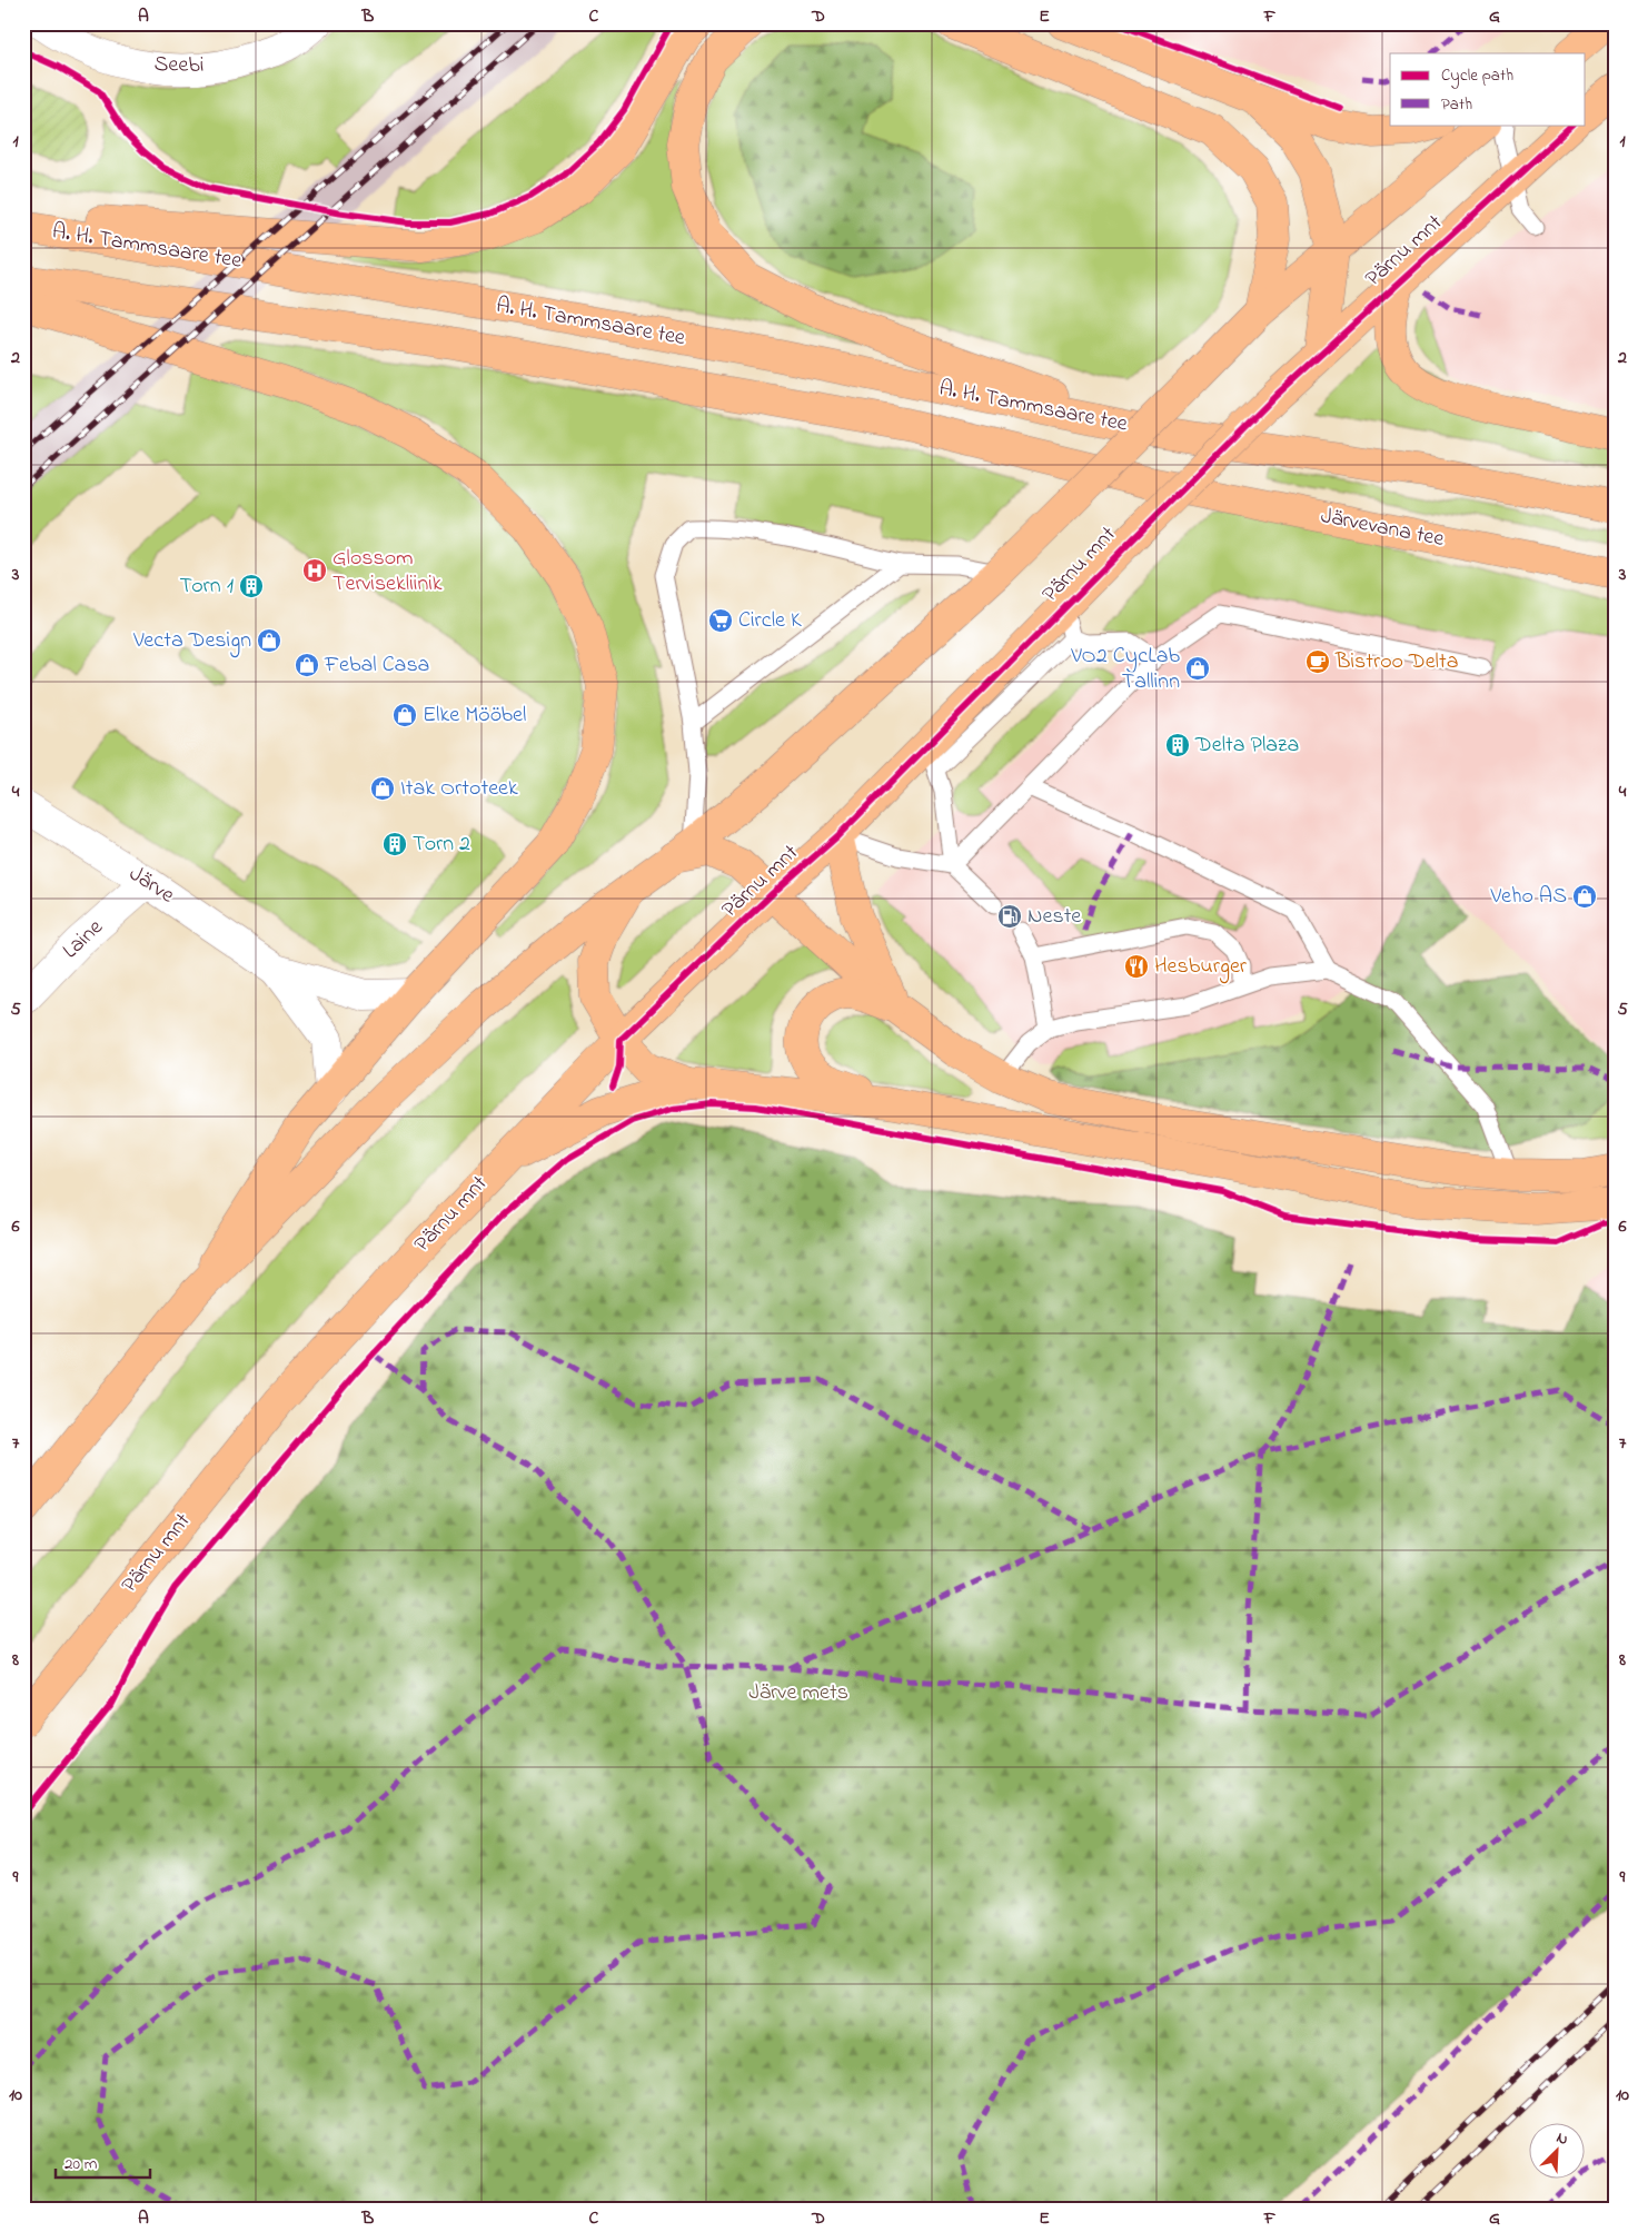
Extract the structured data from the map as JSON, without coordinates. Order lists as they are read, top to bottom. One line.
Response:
{"streets":{"main road":["A. H. Tammsaare tee","Pärnu mnt","Järvevana tee"],"street":["Seebi","Järve","Laine"]},"crossings":[["A. H. Tammsaare tee","Järvevana tee"],["Järve","Laine"]],"parks":["Järve mets"],"places":{"hospital":["Glossom Tervisekliinik"],"building":["Torn 1","Delta Plaza","Torn 2"],"supermarket":["Circle K"],"shop":["Vecta Design","Febal Casa","VO2 CycLab Tallinn","Elke Mööbel","Itak Ortoteek","Veho AS"],"cafe":["Bistroo Delta"],"fuel station":["Neste"],"restaurant":["Hesburger"]},"legend":["Cycle path","Path"],"scale_bar":"20 m","north":"top right","grid":{"columns":["A","B","C","D","E","F","G"],"rows":["1","2","3","4","5","6","7","8","9","10"]}}
